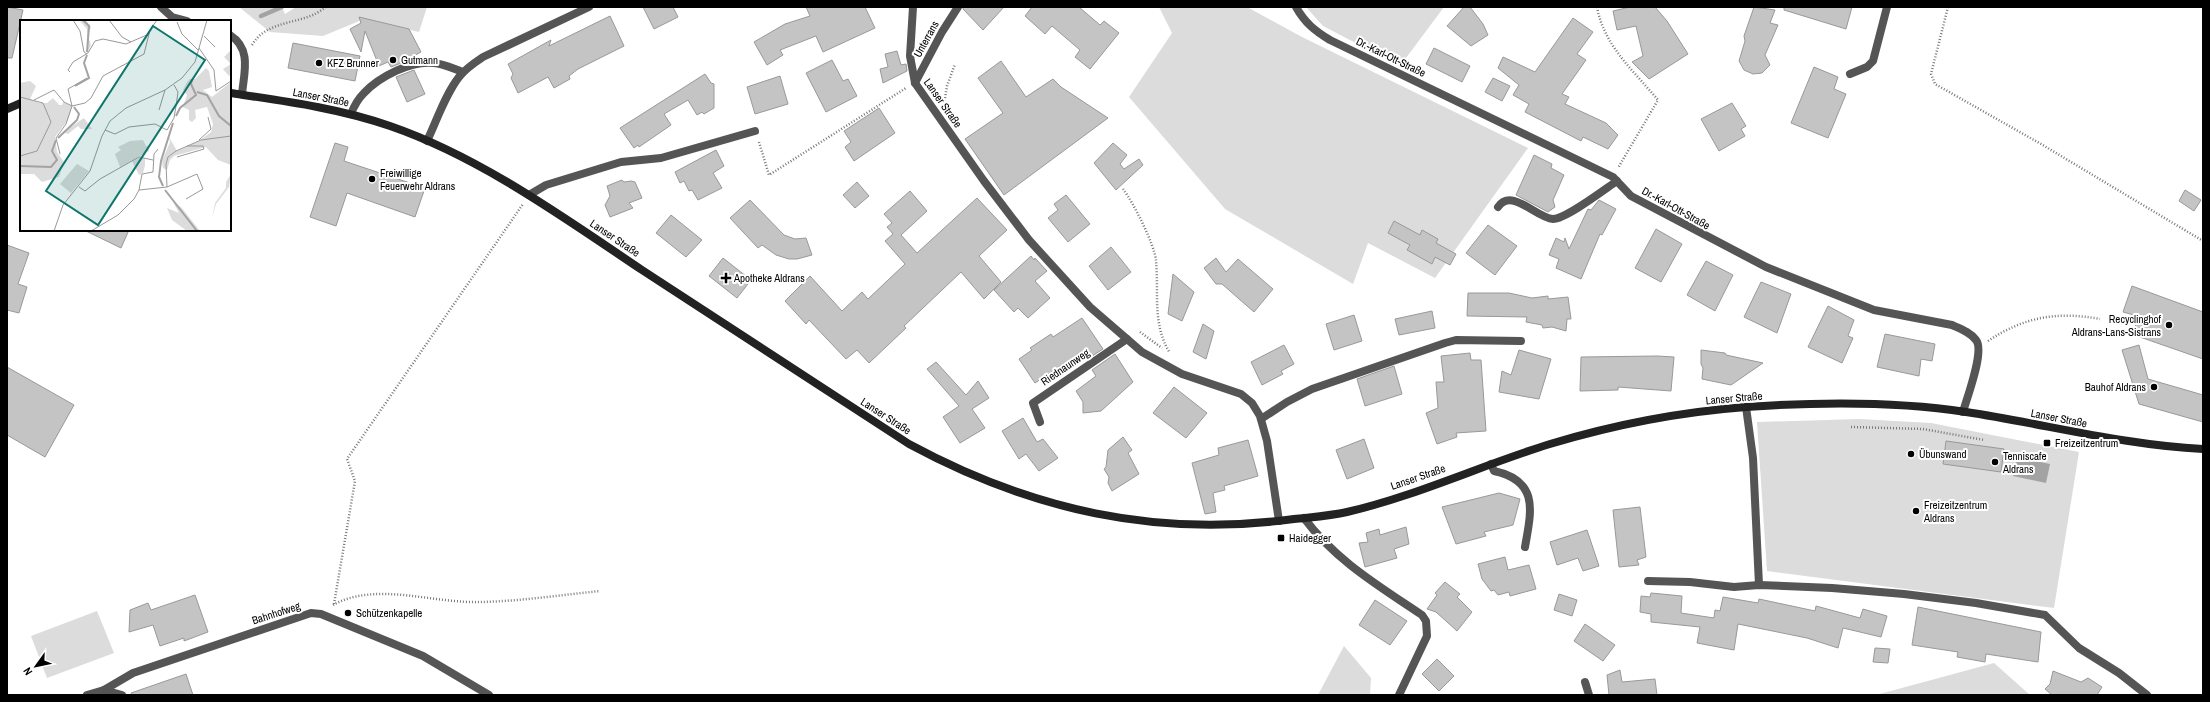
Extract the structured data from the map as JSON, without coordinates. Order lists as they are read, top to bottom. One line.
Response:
{"streets":{"main road":["Lanser Straße"],"street":["Unterrans","Dr.-Karl-Ott-Straße","Riednaunweg","Bahnhofweg"]},"crossings":[["Unterrans","Lanser Straße"],["Lanser Straße","Riednaunweg"]],"places":{"other":["Gutmann","KFZ Brunner","Freiwillige Feuerwehr Aldrans","Recyclinghof Aldrans-Lans-Sistrans","Bauhof Aldrans","Übunswand","Tenniscafe Aldrans","Freizeitzentrum Aldrans","Schützenkapelle"],"health":["Apotheke Aldrans"],"transit":["Freizeitzentrum","Haidegger"]},"north":"bottom left"}
